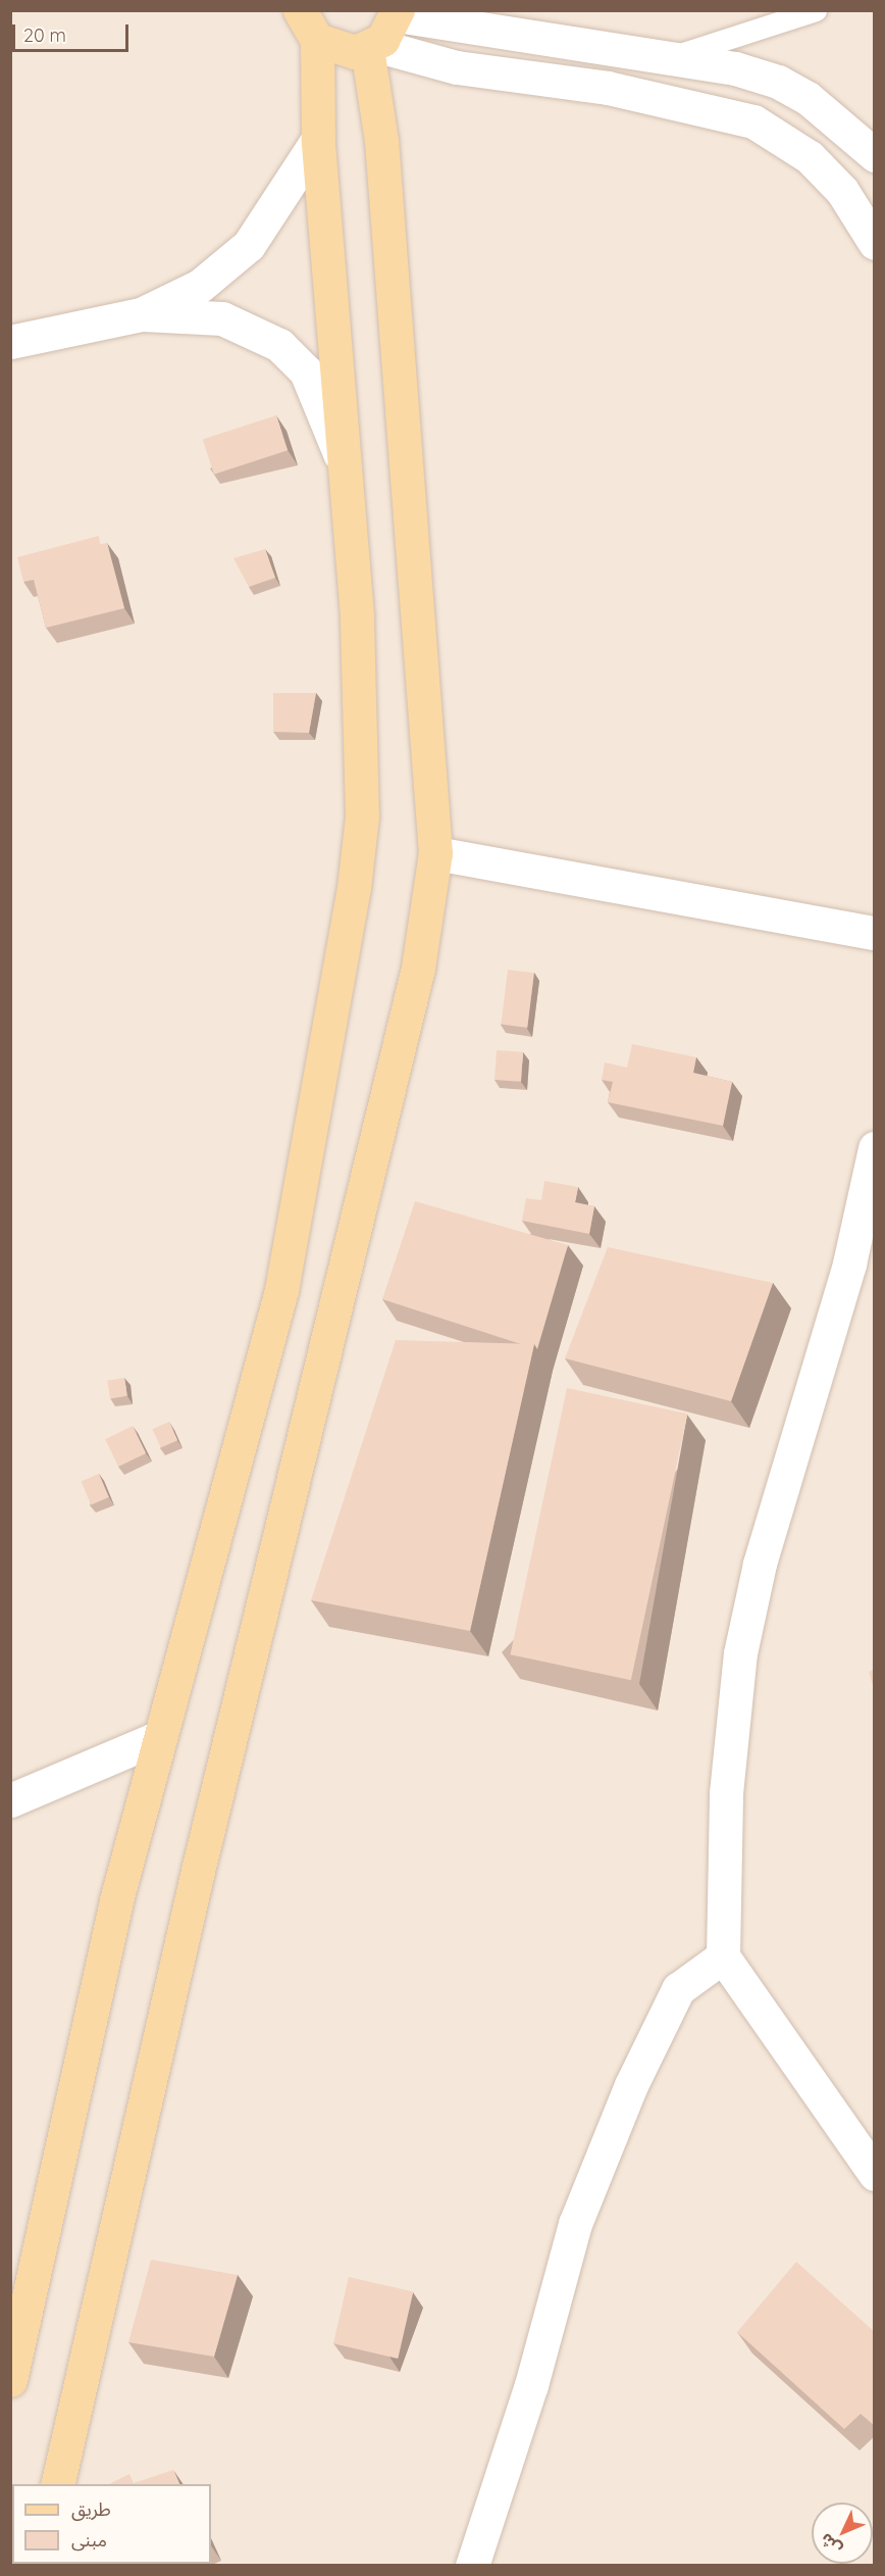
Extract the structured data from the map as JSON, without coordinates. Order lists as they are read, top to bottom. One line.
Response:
{"legend":["طريق","مبنى"],"scale_bar":"20 m","north":"bottom left"}
